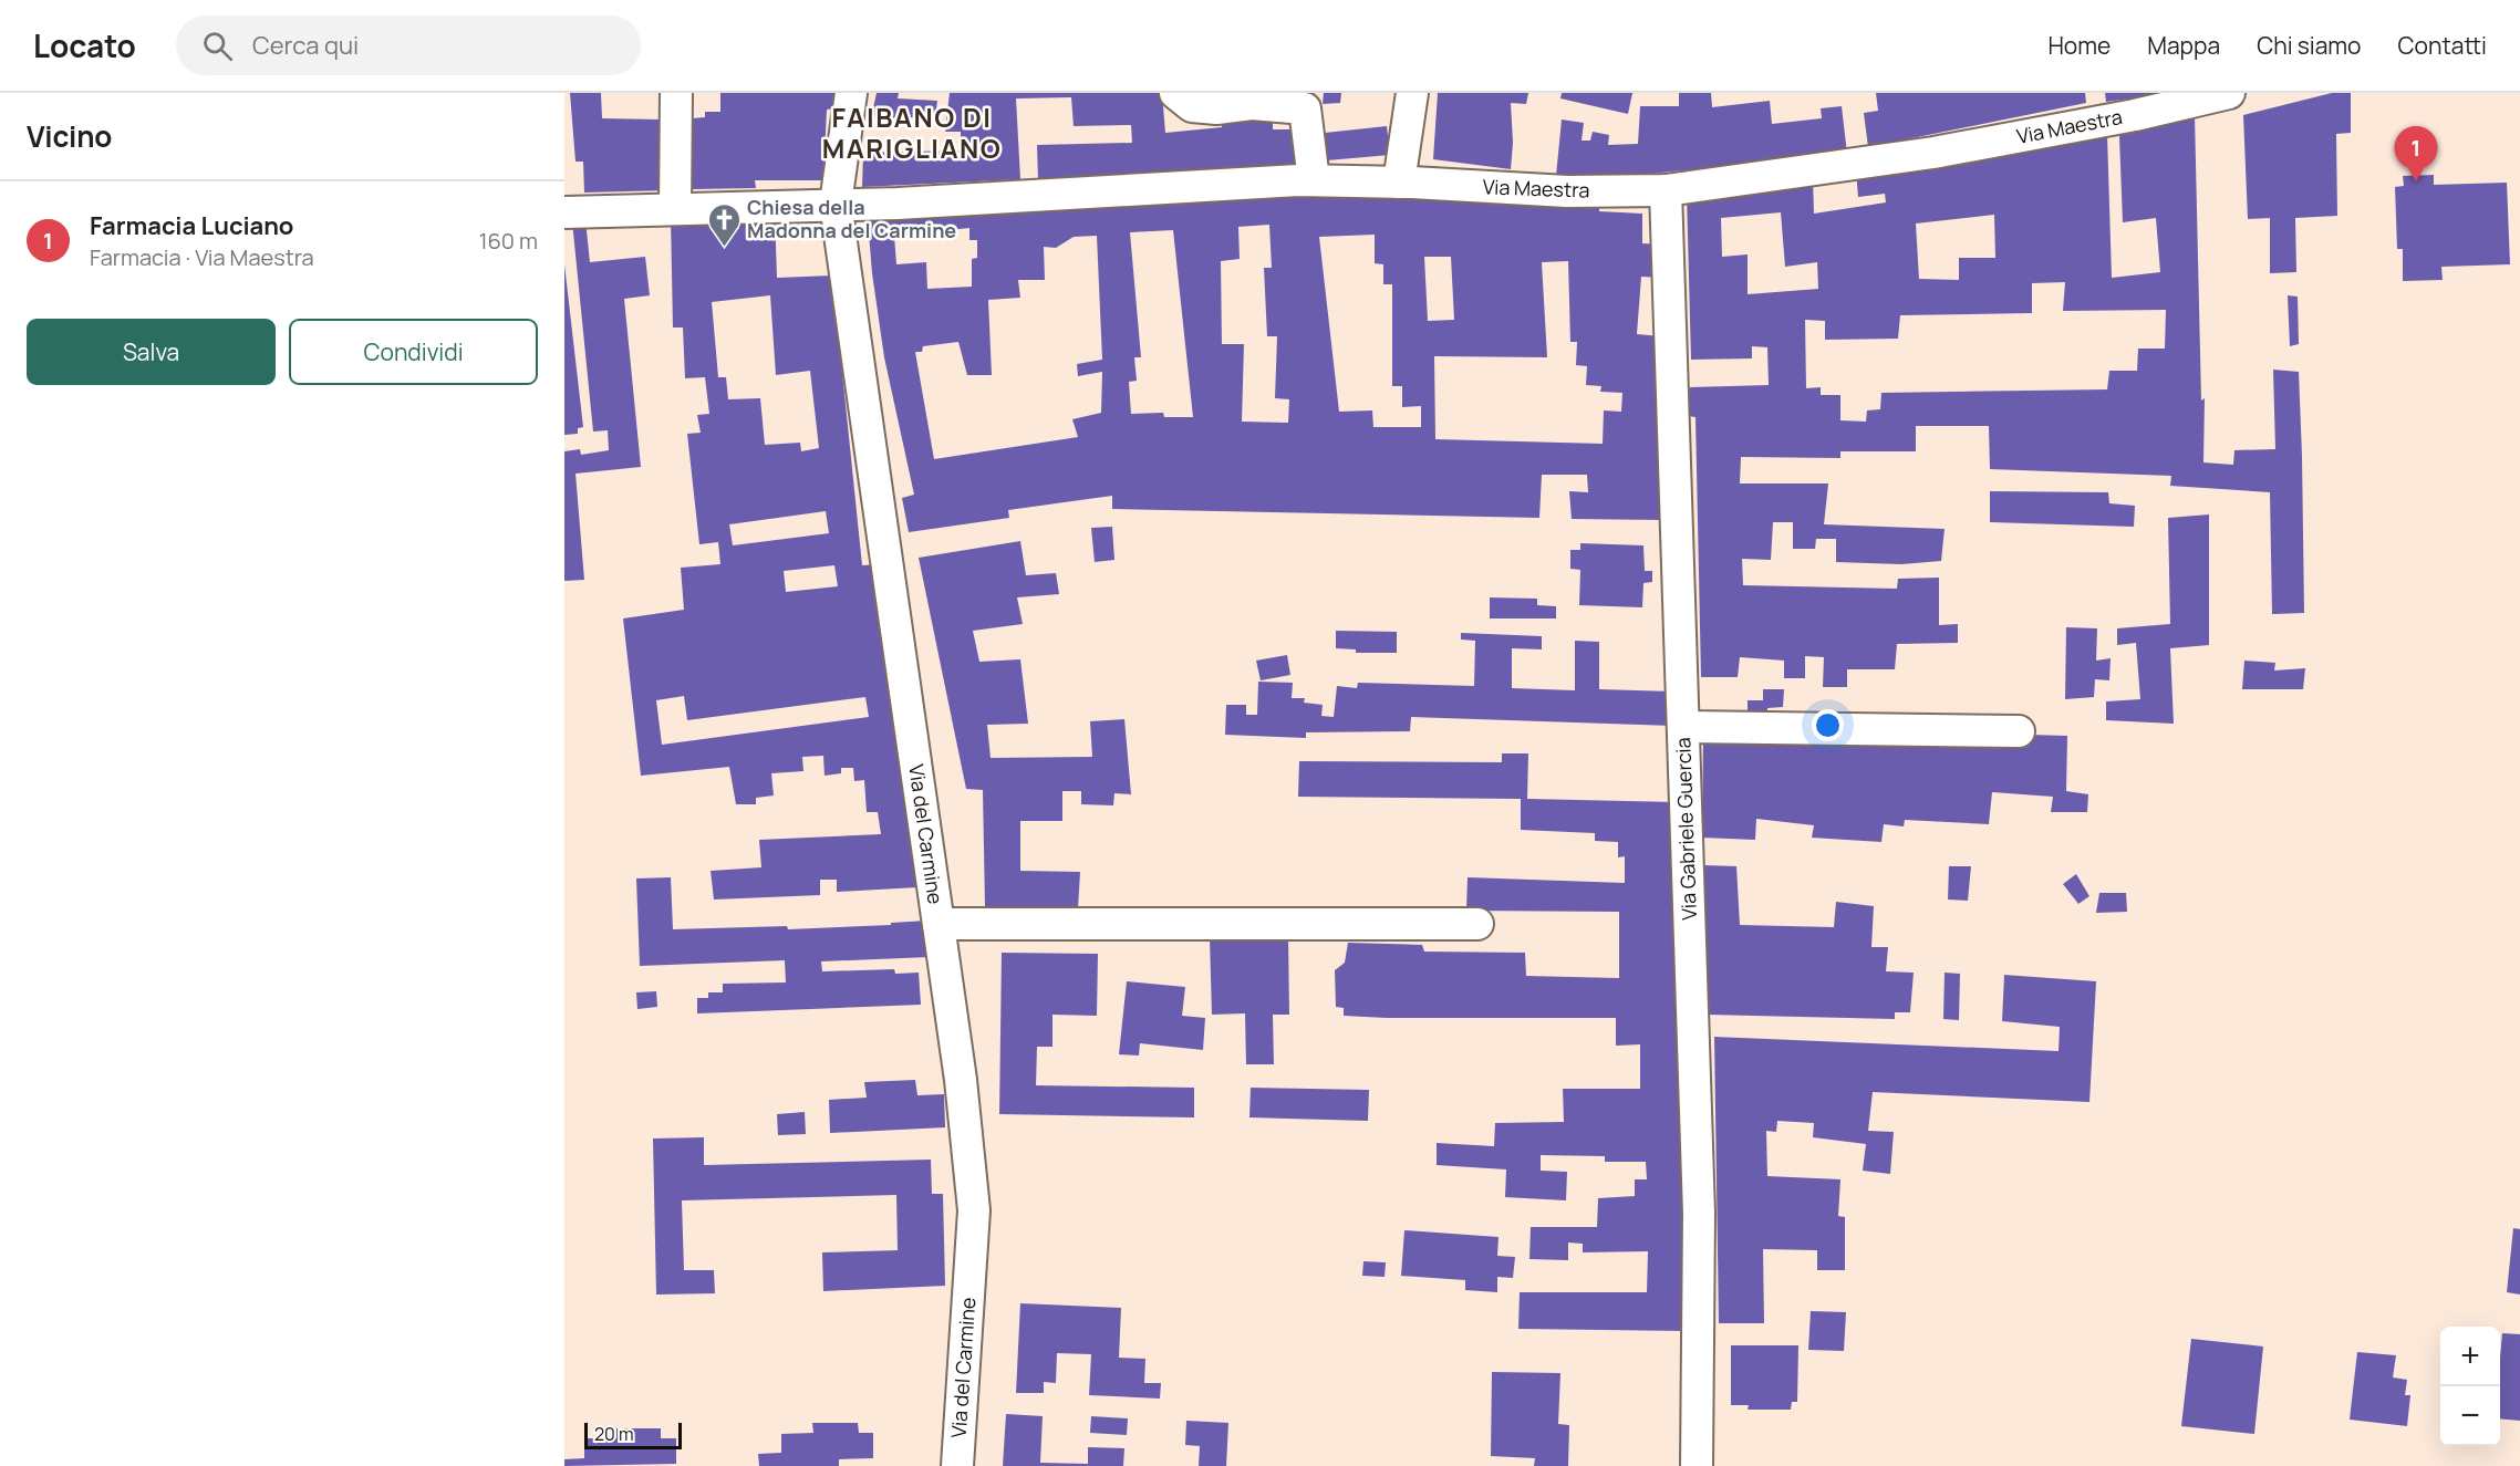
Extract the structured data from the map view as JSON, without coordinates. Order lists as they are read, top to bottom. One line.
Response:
{"streets":{"street":["Via Maestra","Via Gabriele Guercia","Via del Carmine"]},"crossings":[["Via Maestra","Via Gabriele Guercia"],["Via Maestra","Via del Carmine"]],"districts":["FAIBANO DI MARIGLIANO"],"places":{"church":["Chiesa della Madonna del Carmine"]},"scale_bar":"20 m","page":{"header":"Locato","search":"Cerca qui","nav":["Home","Mappa","Chi siamo","Contatti"],"heading":"Vicino","pins":"1","list":[{"mark":"1","name":"Farmacia Luciano","note":"Farmacia · Via Maestra","value":"160 m"}],"buttons":["Salva","Condividi"],"map_buttons":["+","−"],"scale":"20 m"}}
